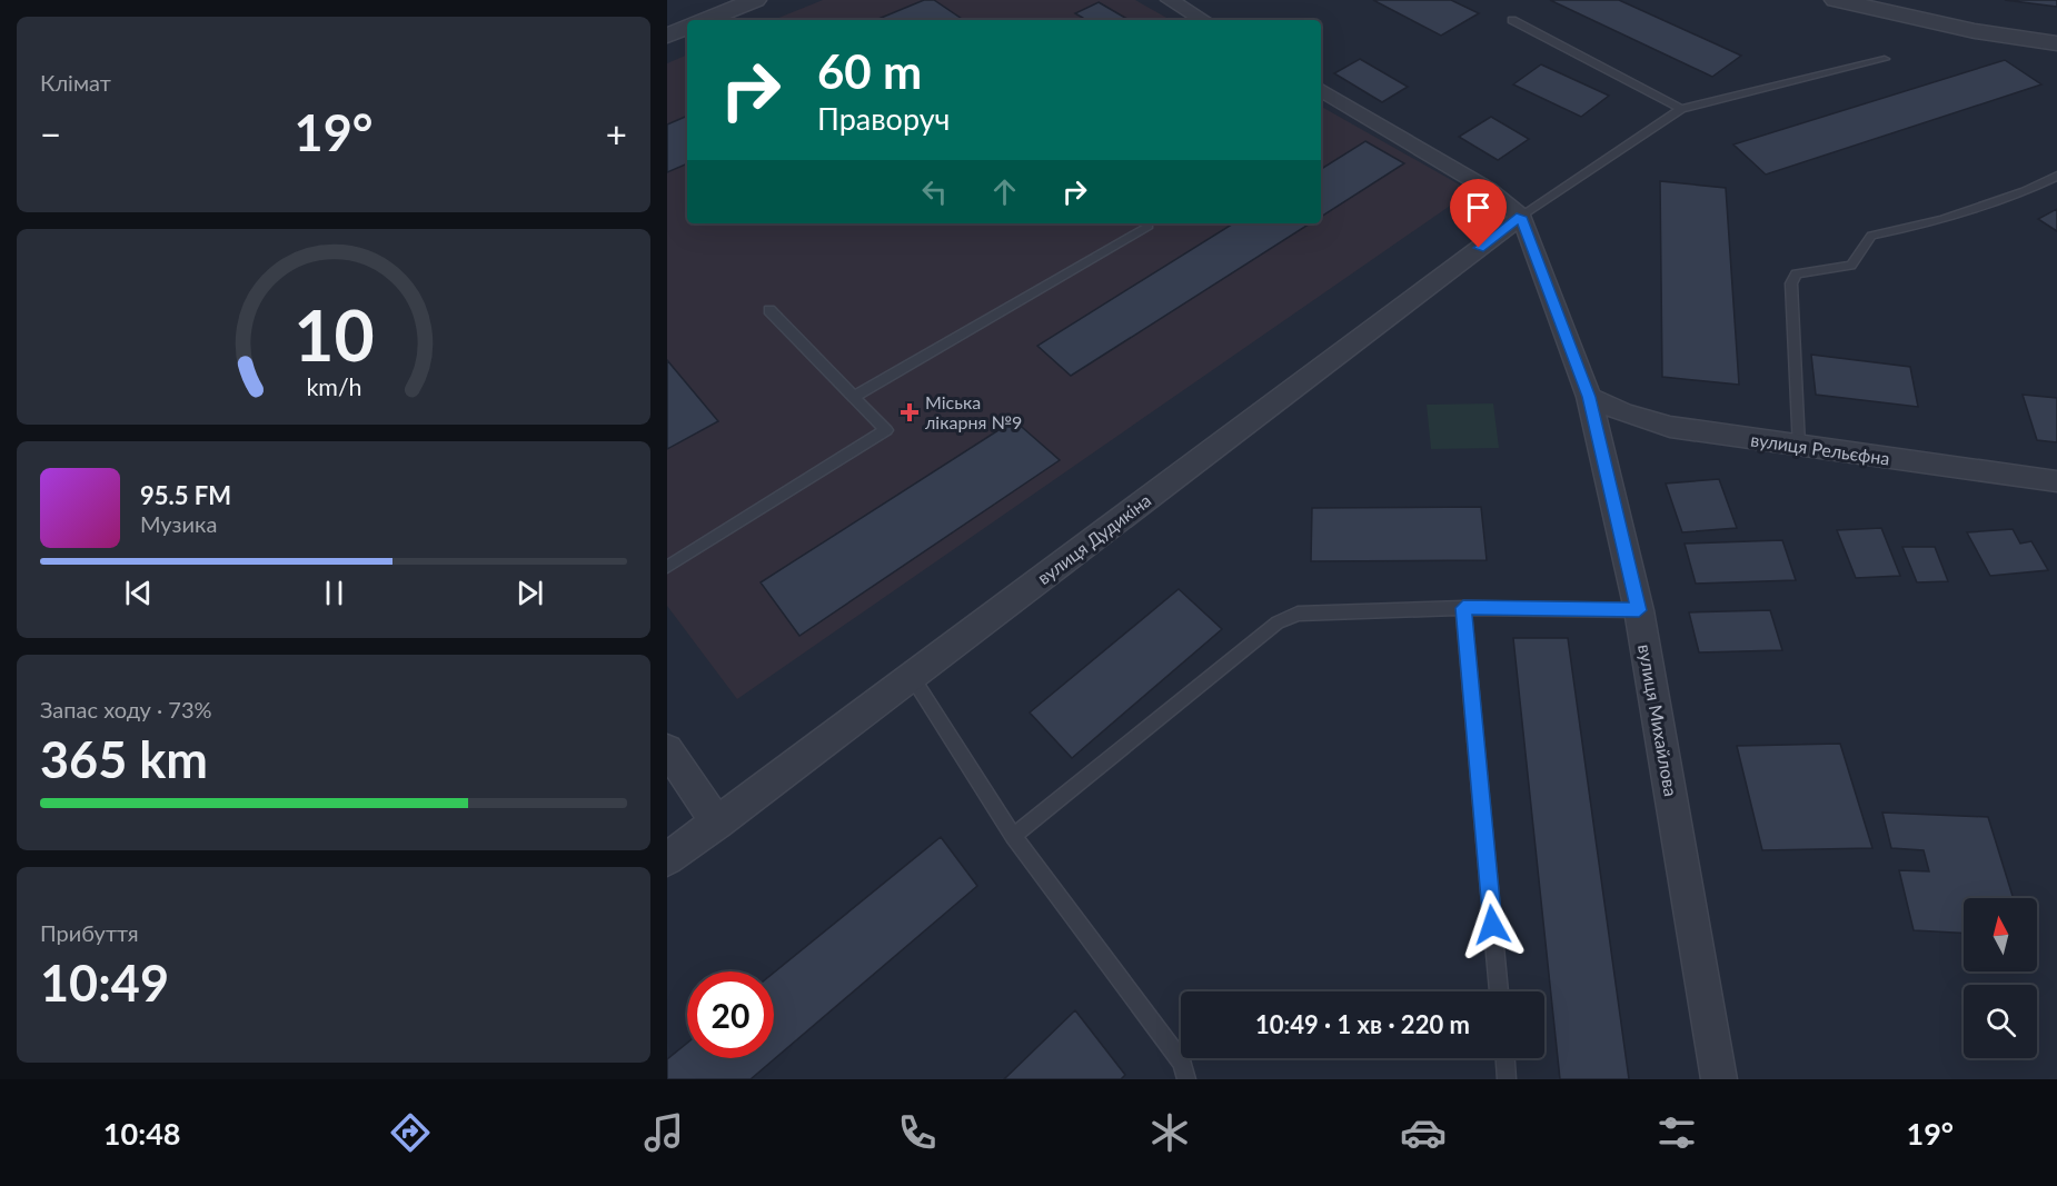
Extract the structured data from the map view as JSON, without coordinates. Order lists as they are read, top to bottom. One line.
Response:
{"streets":{"street":["вулиця Рельєфна","вулиця Дудикіна","вулиця Михайлова"]},"crossings":[["вулиця Рельєфна","вулиця Михайлова"],["вулиця Дудикіна","вулиця Михайлова"]],"places":{"health":["Міська лікарня №9"]},"north":"top","page":{"tile":["Клімат",["Запас ходу · 73%","365 km"],["Прибуття","10:49"]],"turn":["60 m","Праворуч"],"heat":["−","19°","+"],"song":["95.5 FM","Музика"],"limit":"20","trip":"10:49 · 1 хв · 220 m","tabs":["10:48","19°"],"gauge":["10","km/h"]}}
